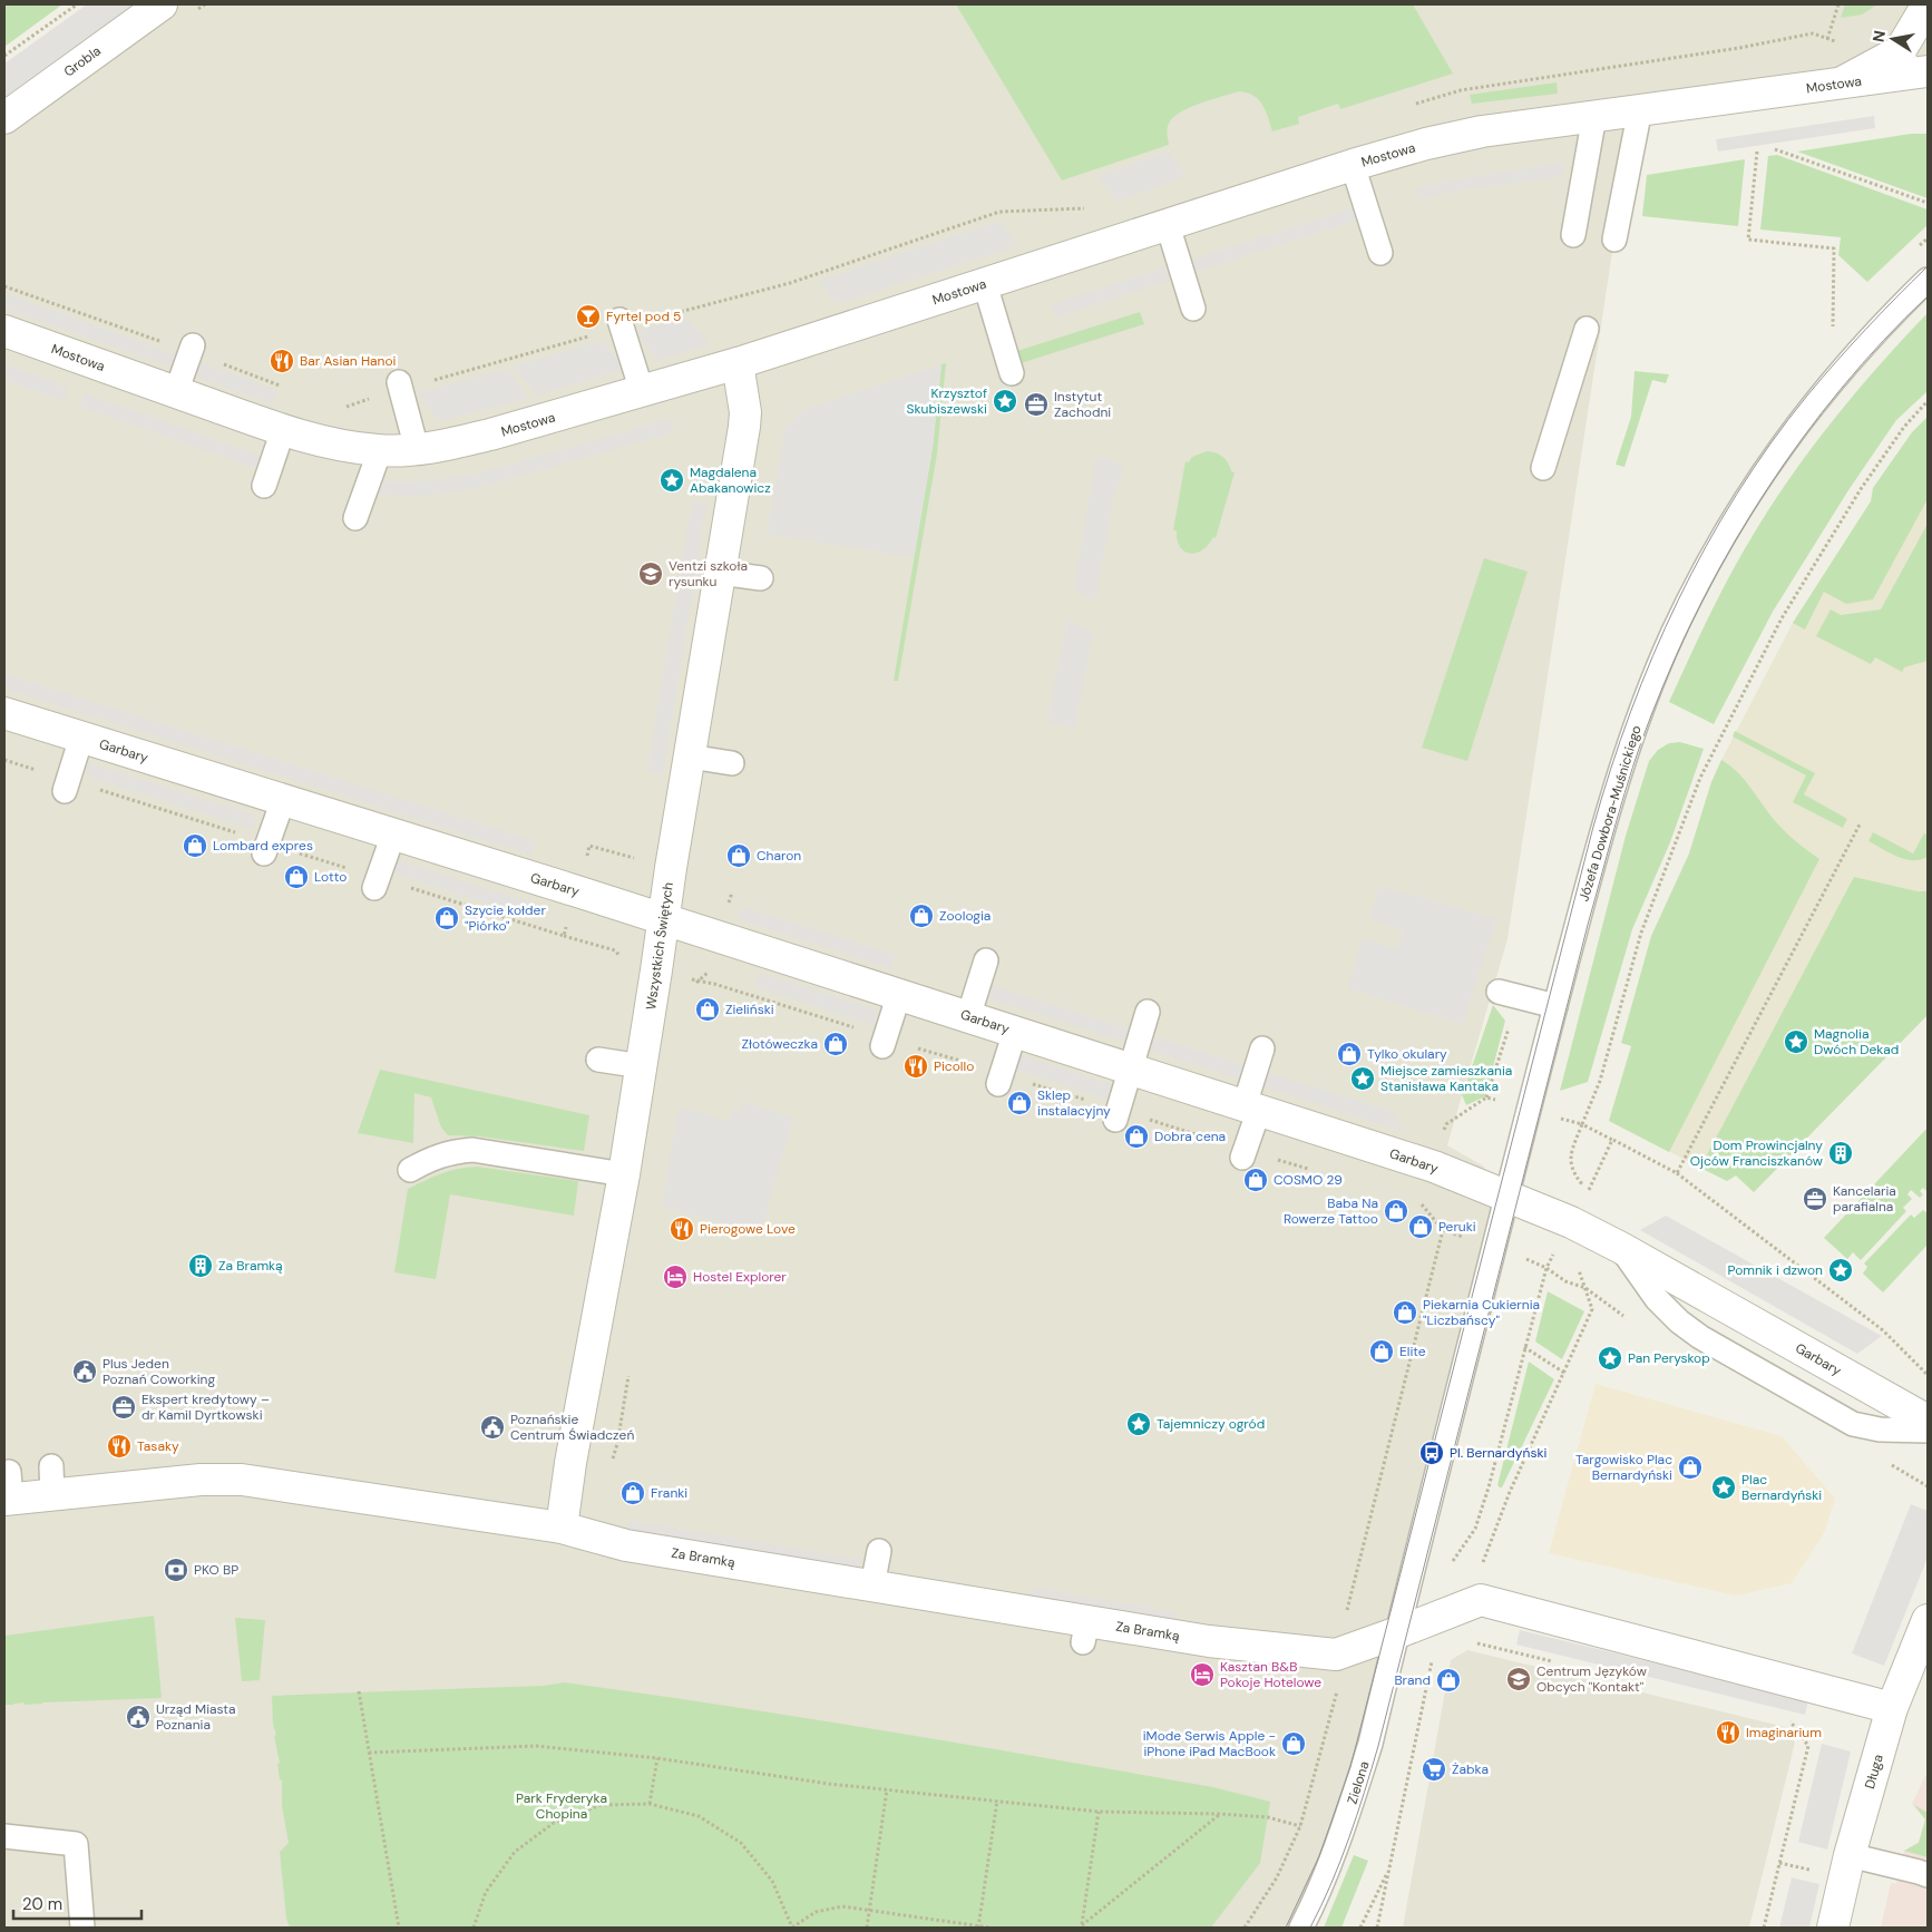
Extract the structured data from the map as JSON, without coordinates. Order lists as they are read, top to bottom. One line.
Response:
{"streets":{"street":["Grobla","Mostowa","Garbary","Wszystkich Świętych","Za Bramką","Długa"],"lane":["Józefa Dowbora-Muśnickiego","Zielona"]},"crossings":[["Mostowa","Wszystkich Świętych"],["Garbary","Józefa Dowbora-Muśnickiego"],["Garbary","Wszystkich Świętych"],["Wszystkich Świętych","Za Bramką"],["Za Bramką","Zielona"]],"parks":["Park Fryderyka Chopina"],"places":{"bar":["Fyrtel pod 5"],"restaurant":["Bar Asian Hanoi","Picollo","Pierogowe Love","Tasaky","Imaginarium"],"place":["Krzysztof Skubiszewski","Magdalena Abakanowicz","Magnolia Dwóch Dekad","Miejsce zamieszkania Stanisława Kantaka","Pomnik i dzwon","Pan Peryskop","Tajemniczy ogród","Plac Bernardyński"],"office":["Instytut Zachodni","Kancelaria parafialna","Ekspert kredytowy – dr Kamil Dyrtkowski"],"school or university":["Ventzi szkoła rysunku","Centrum Języków Obcych \"Kontakt\""],"shop":["Lombard expres","Charon","Lotto","Zoologia","Szycie kołder \"Piórko\"","Zieliński","Złotóweczka","Tylko okulary","Sklep instalacyjny","Dobra cena","COSMO 29","Baba Na Rowerze Tattoo","Peruki","Piekarnia Cukiernia \"Liczbańscy\"","Elite","Targowisko Plac Bernardyński","Franki","Brand","iMode Serwis Apple - iPhone iPad MacBook"],"building":["Dom Prowincjalny Ojców Franciszkanów","Za Bramką"],"hotel":["Hostel Explorer","Kasztan B&B Pokoje Hotelowe"],"public building":["Plus Jeden Poznań Coworking","Poznańskie Centrum Świadczeń","Urząd Miasta Poznania"],"bus stop":["Pl. Bernardyński"],"bank":["PKO BP"],"supermarket":["Żabka"]},"scale_bar":"20 m","north":"left"}
